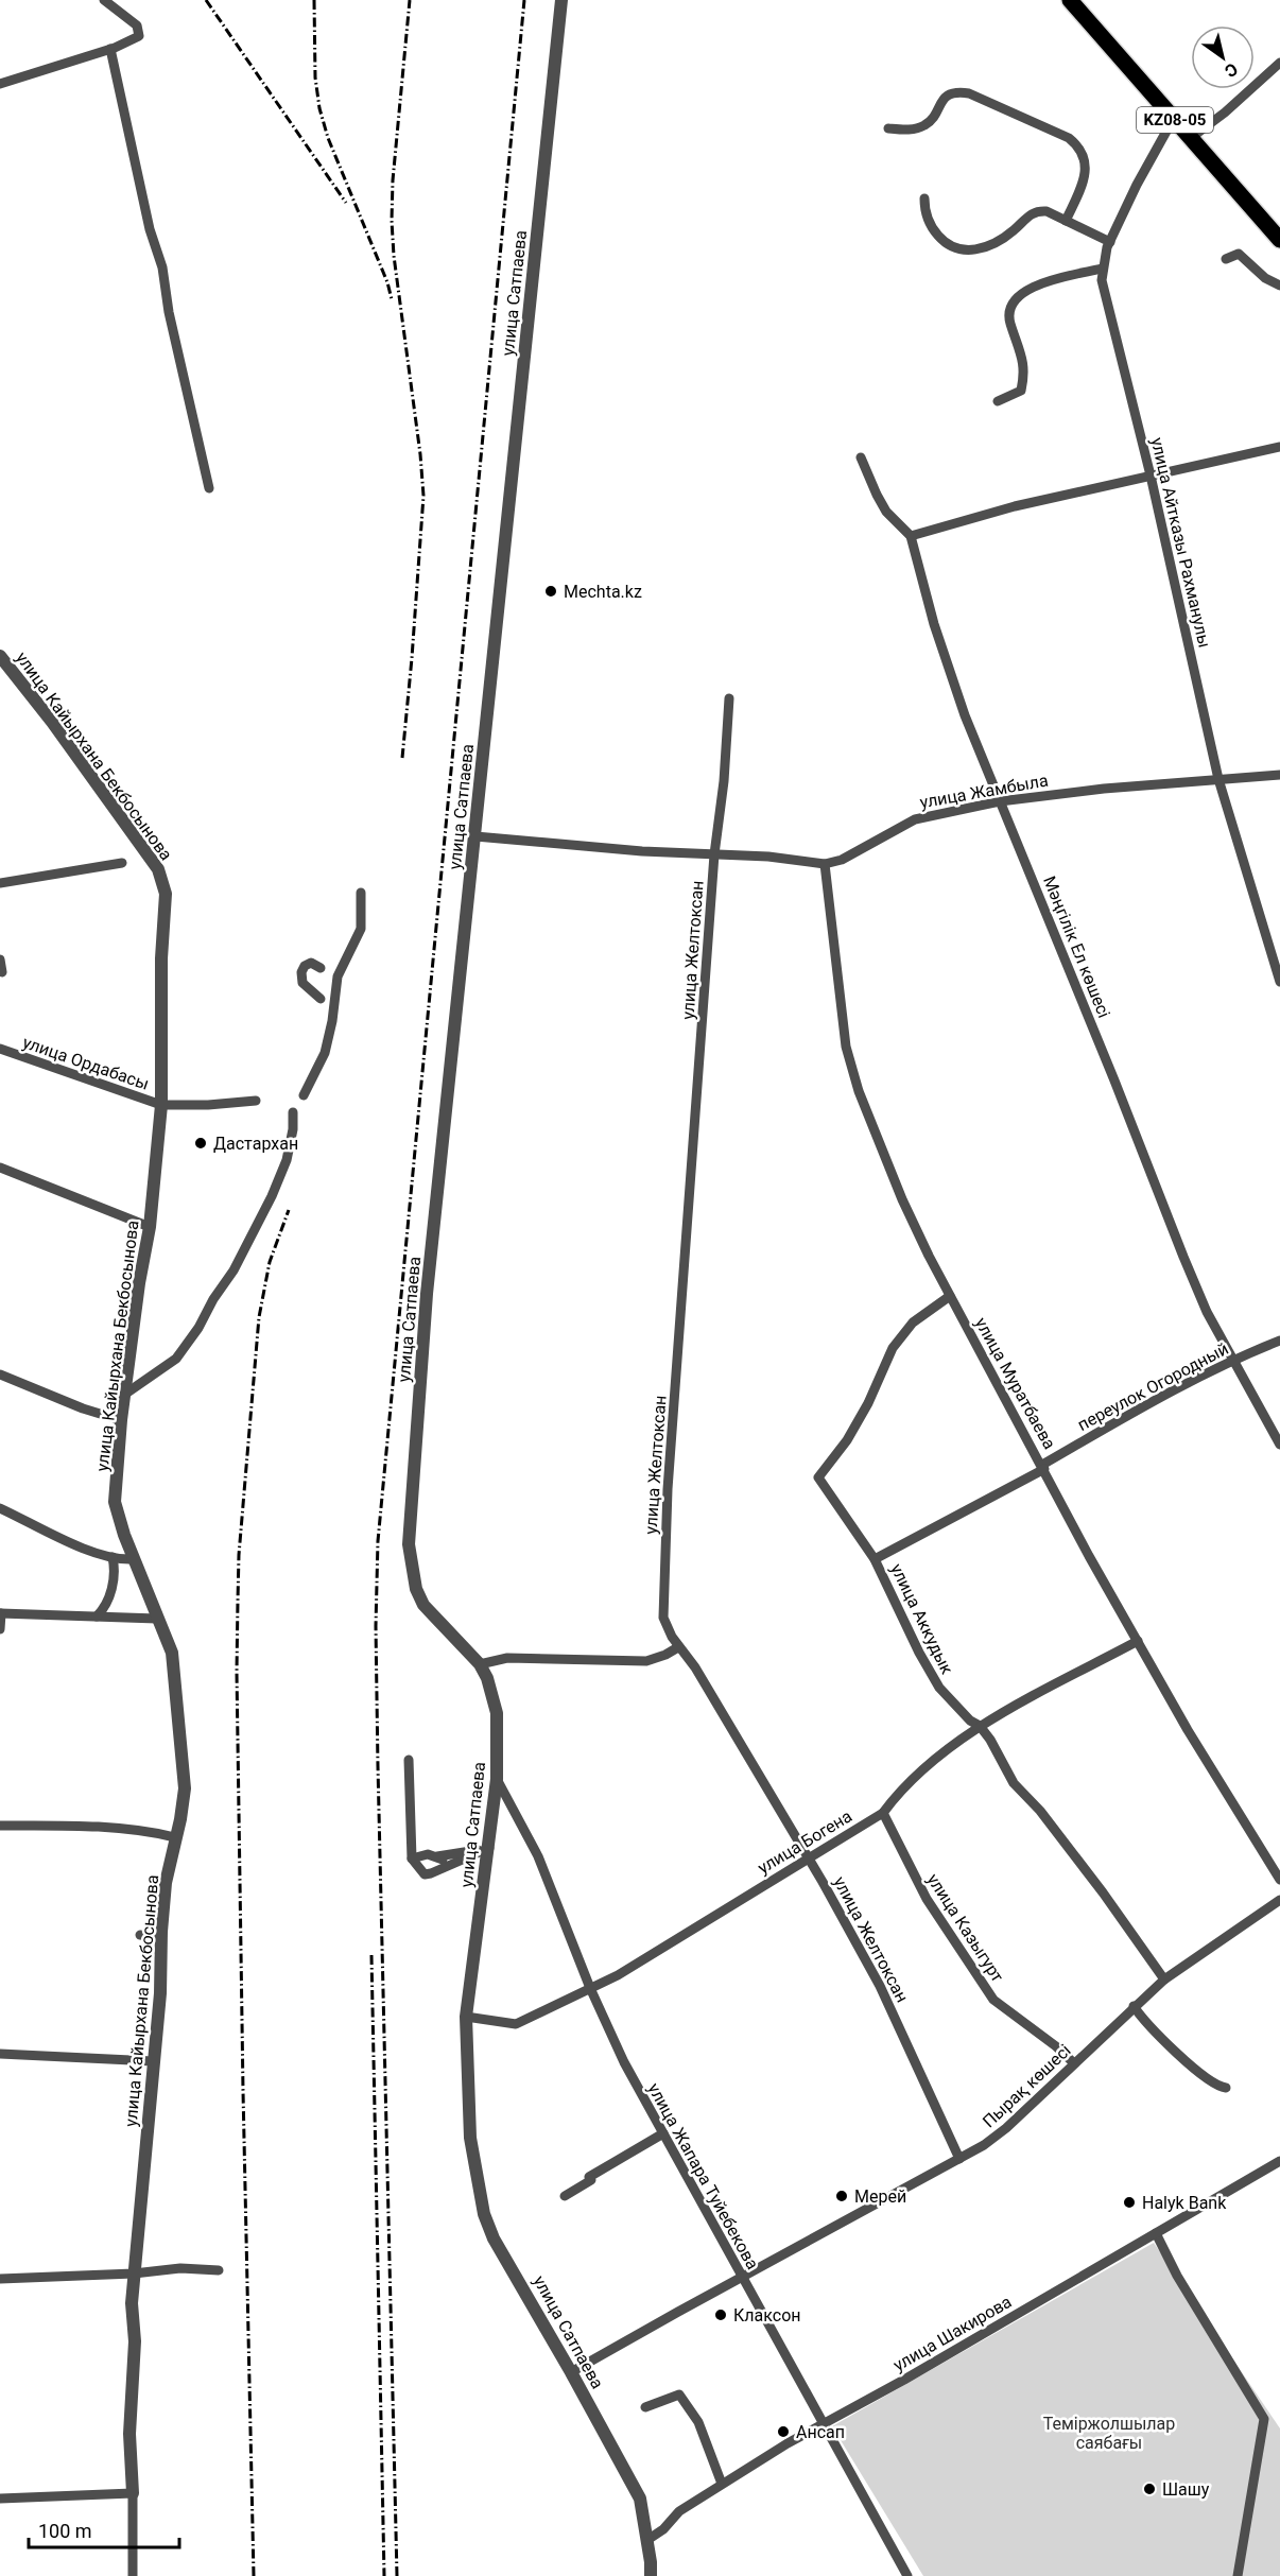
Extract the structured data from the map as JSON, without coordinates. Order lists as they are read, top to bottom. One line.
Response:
{"streets":{"main road":["KZ08-05"],"street":["улица Сатпаева","улица Айтказы Рахманулы","улица Кайырхана Бекбосынова","улица Жамбыла","Мәңгілік Ел көшесі","улица Желтоксан","улица Ордабасы","улица Муратбаева","переулок Огородный","улица Аккудык","улица Богена","улица Казыгурт","Пырақ көшесі","улица Жапара Туйебекова","улица Шакирова"]},"crossings":[["KZ08-05","улица Айтказы Рахманулы"],["улица Сатпаева","улица Жамбыла"],["улица Сатпаева","улица Богена"],["улица Сатпаева","Пырақ көшесі"],["улица Сатпаева","улица Жапара Туйебекова"],["улица Сатпаева","улица Шакирова"],["улица Айтказы Рахманулы","улица Жамбыла"],["улица Кайырхана Бекбосынова","улица Ордабасы"],["улица Жамбыла","Мәңгілік Ел көшесі"],["улица Жамбыла","улица Желтоксан"],["улица Жамбыла","улица Муратбаева"],["Мәңгілік Ел көшесі","переулок Огородный"],["улица Желтоксан","улица Богена"],["улица Желтоксан","Пырақ көшесі"],["улица Муратбаева","переулок Огородный"],["улица Муратбаева","улица Аккудык"],["улица Муратбаева","улица Богена"],["переулок Огородный","улица Аккудык"],["улица Аккудык","улица Богена"],["улица Аккудык","Пырақ көшесі"],["улица Богена","улица Казыгурт"],["улица Богена","улица Жапара Туйебекова"],["улица Казыгурт","Пырақ көшесі"],["Пырақ көшесі","улица Жапара Туйебекова"],["улица Жапара Туйебекова","улица Шакирова"]],"parks":["Теміржолшылар саябағы"],"places":["Mechta.kz","Дастархан","Мерей","Halyk Bank","Клаксон","Ансап","Шашу"],"scale_bar":"100 m","north":"bottom right"}
